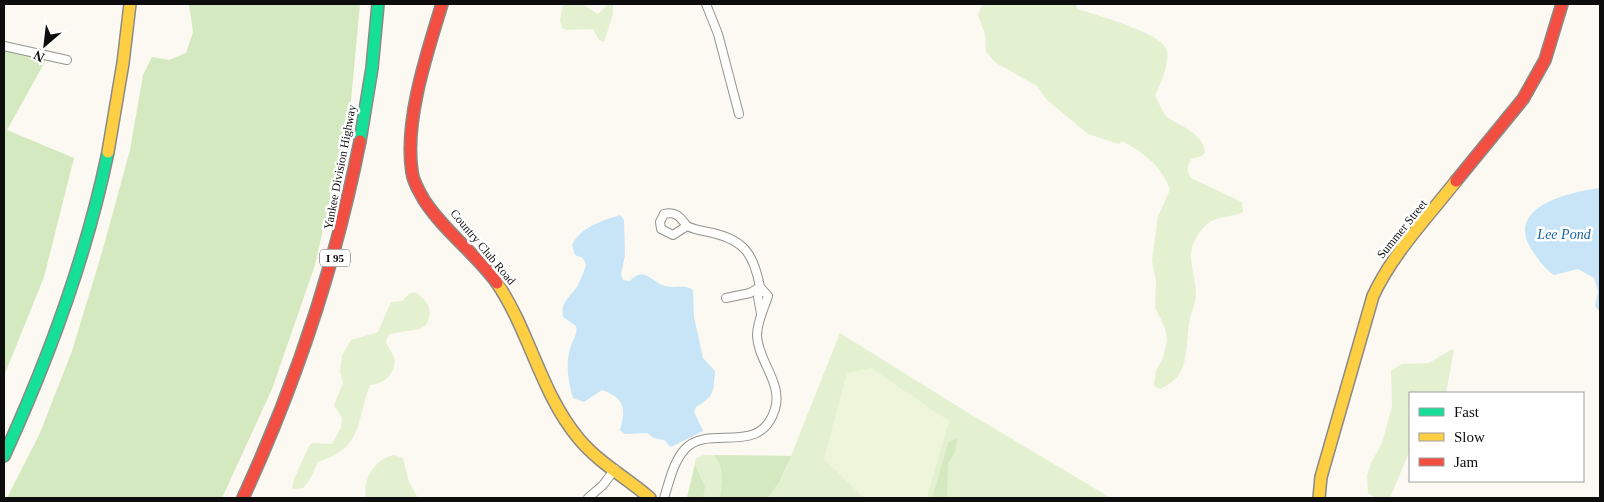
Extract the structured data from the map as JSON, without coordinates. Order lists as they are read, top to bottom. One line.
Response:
{"streets":{"main road":["Yankee Division Highway","Summer Street","Country Club Road","I 95"]},"water":["Lee Pond"],"legend":["Fast","Slow","Jam"],"north":"bottom left"}
